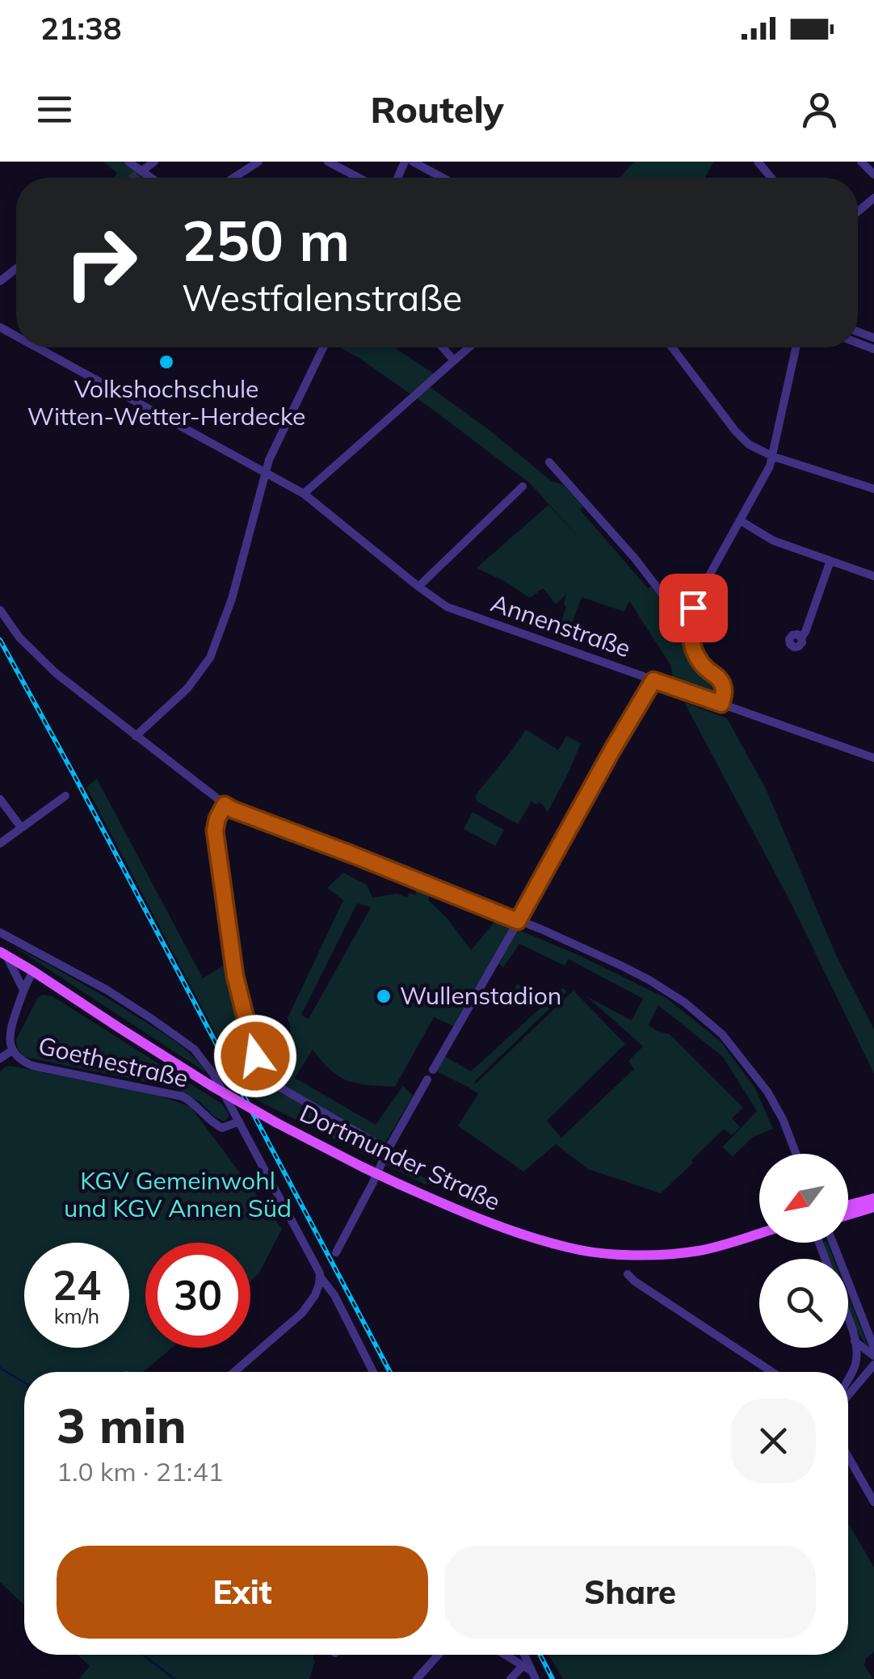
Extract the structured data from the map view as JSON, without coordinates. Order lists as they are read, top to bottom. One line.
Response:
{"streets":{"main road":["Dortmunder Straße"],"street":["Annenstraße","Goethestraße"]},"crossings":[["Goethestraße","Dortmunder Straße"]],"parks":["KGV Gemeinwohl und KGV Annen Süd"],"places":["Volkshochschule Witten-Wetter-Herdecke","Wullenstadion"],"north":"bottom left","page":{"status":"21:38","header":"Routely","turn":["250 m","Westfalenstraße"],"speed":"24 km/h","limit":"30","heading":["3 min","1.0 km · 21:41"],"buttons":["Exit","Share"]}}
